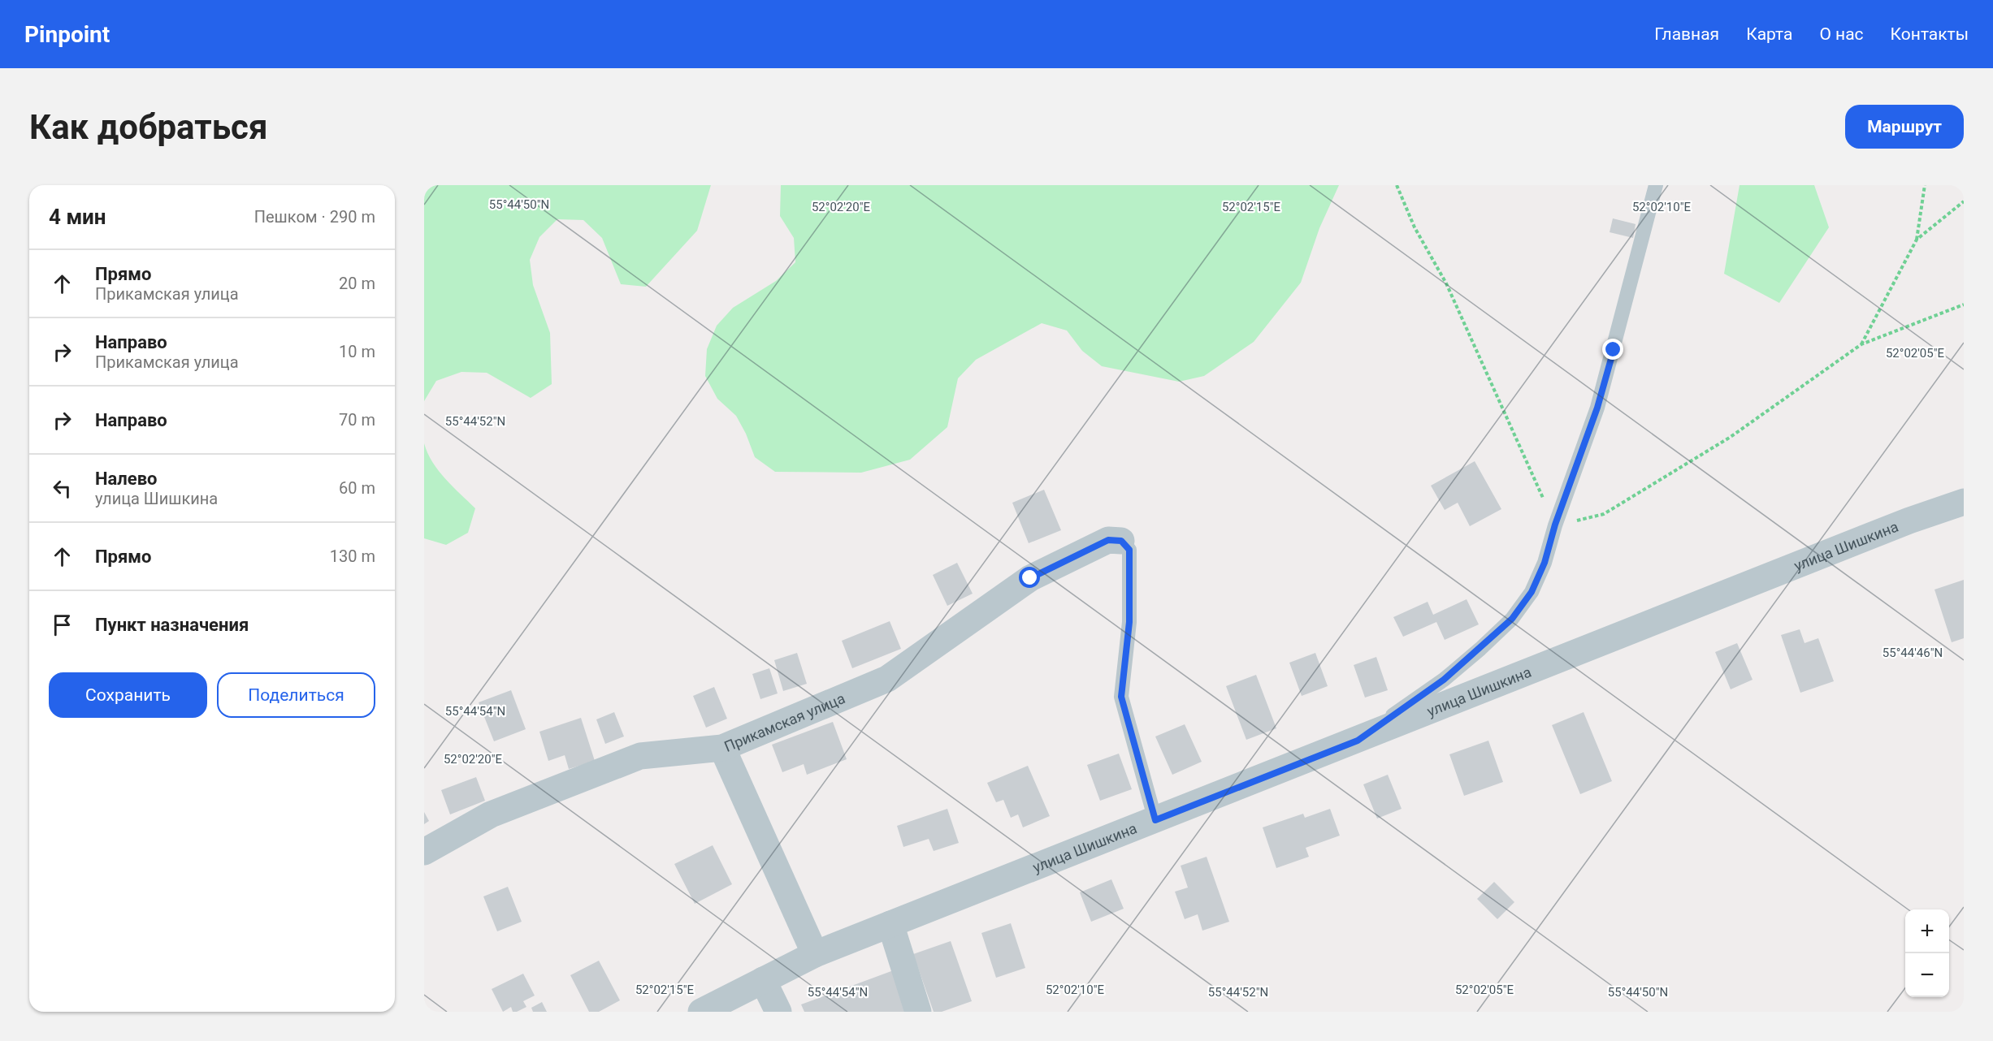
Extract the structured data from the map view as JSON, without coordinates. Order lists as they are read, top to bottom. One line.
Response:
{"streets":{"street":["улица Шишкина","Прикамская улица"]},"page":{"header":"Pinpoint","nav":["Главная","Карта","О нас","Контакты"],"buttons":["Маршрут",["Сохранить","Поделиться"]],"title":"Как добраться","heading":["4 мин","Пешком · 290 m"],"list":[["Прямо","Прикамская улица","20 m"],["Направо","Прикамская улица","10 m"],["Направо","70 m"],["Налево","улица Шишкина","60 m"],["Прямо","130 m"],"Пункт назначения"],"map_buttons":["+","−"]},"coordinates":["55°44'50\"N","52°02'15\"E","52°02'20\"E","52°02'10\"E","52°02'05\"E","55°44'52\"N","55°44'46\"N","55°44'54\"N"]}
